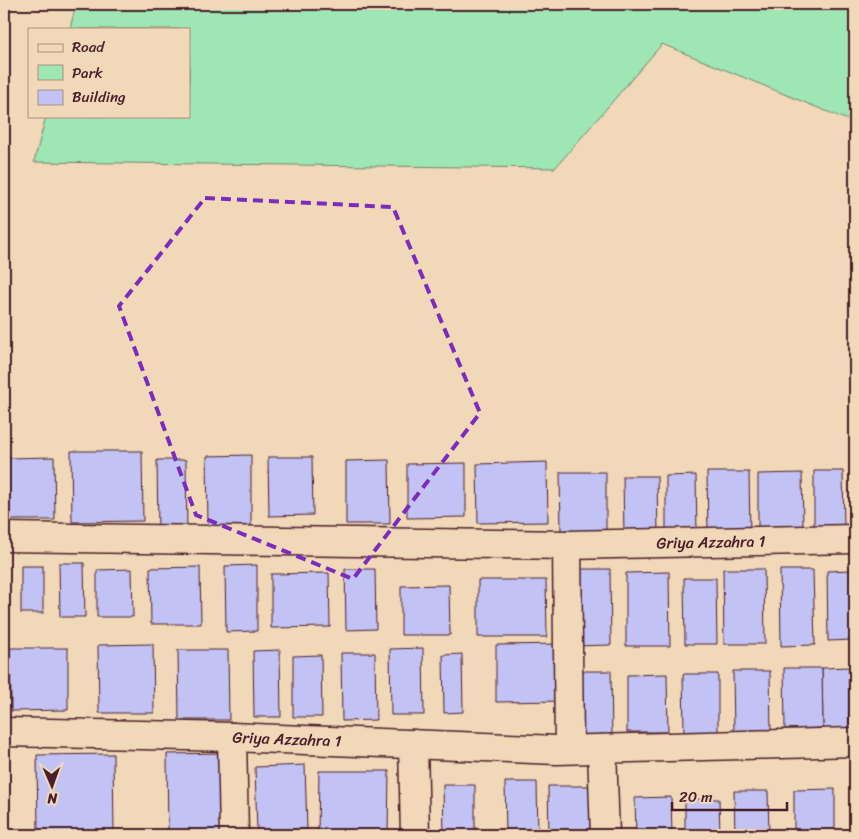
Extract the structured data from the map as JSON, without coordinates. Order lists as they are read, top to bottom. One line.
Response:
{"streets":{"street":["Griya Azzahra 1"]},"legend":["Road","Park","Building"],"scale_bar":"20 m","north":"bottom"}
